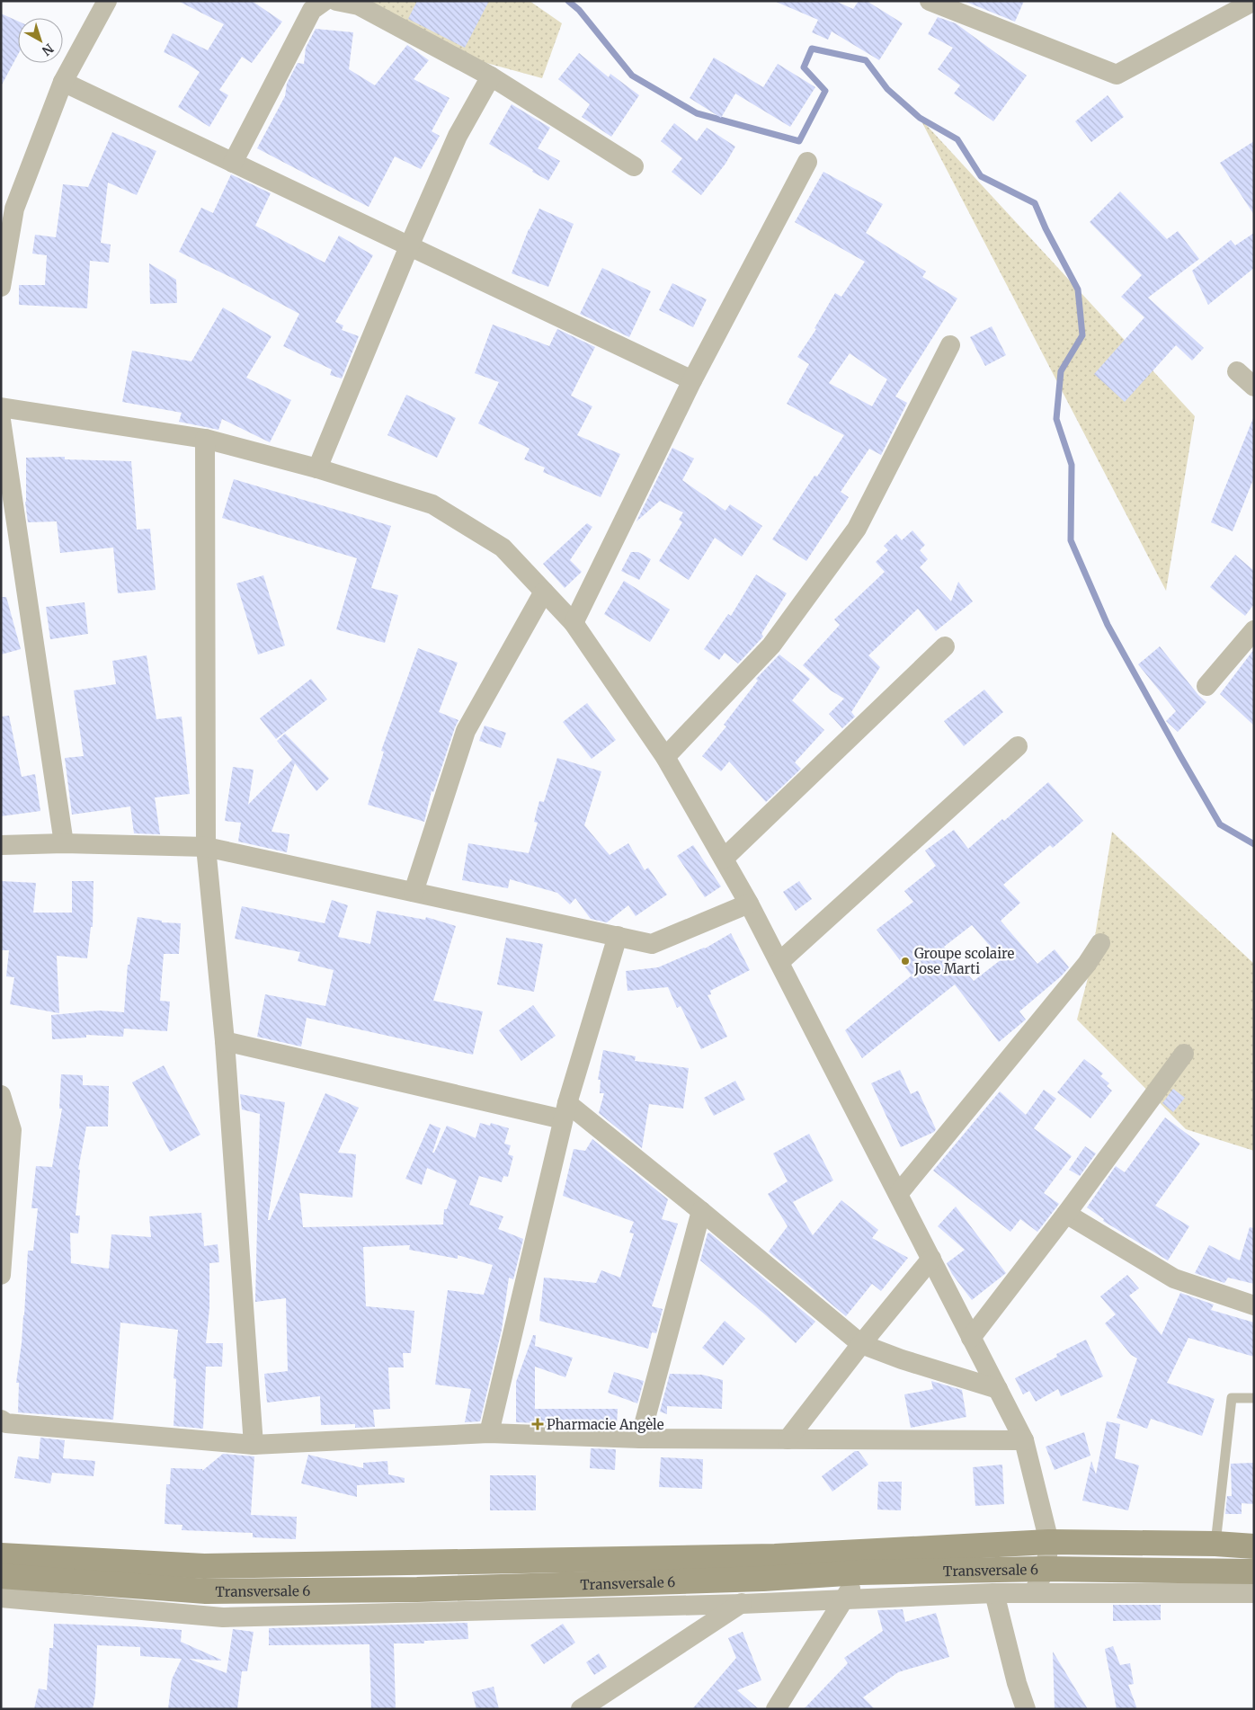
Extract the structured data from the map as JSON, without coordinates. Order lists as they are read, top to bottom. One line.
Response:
{"streets":{"main road":["Transversale 6"]},"places":{"other":["Groupe scolaire Jose Marti"],"health":["Pharmacie Angèle"]},"north":"bottom right"}
